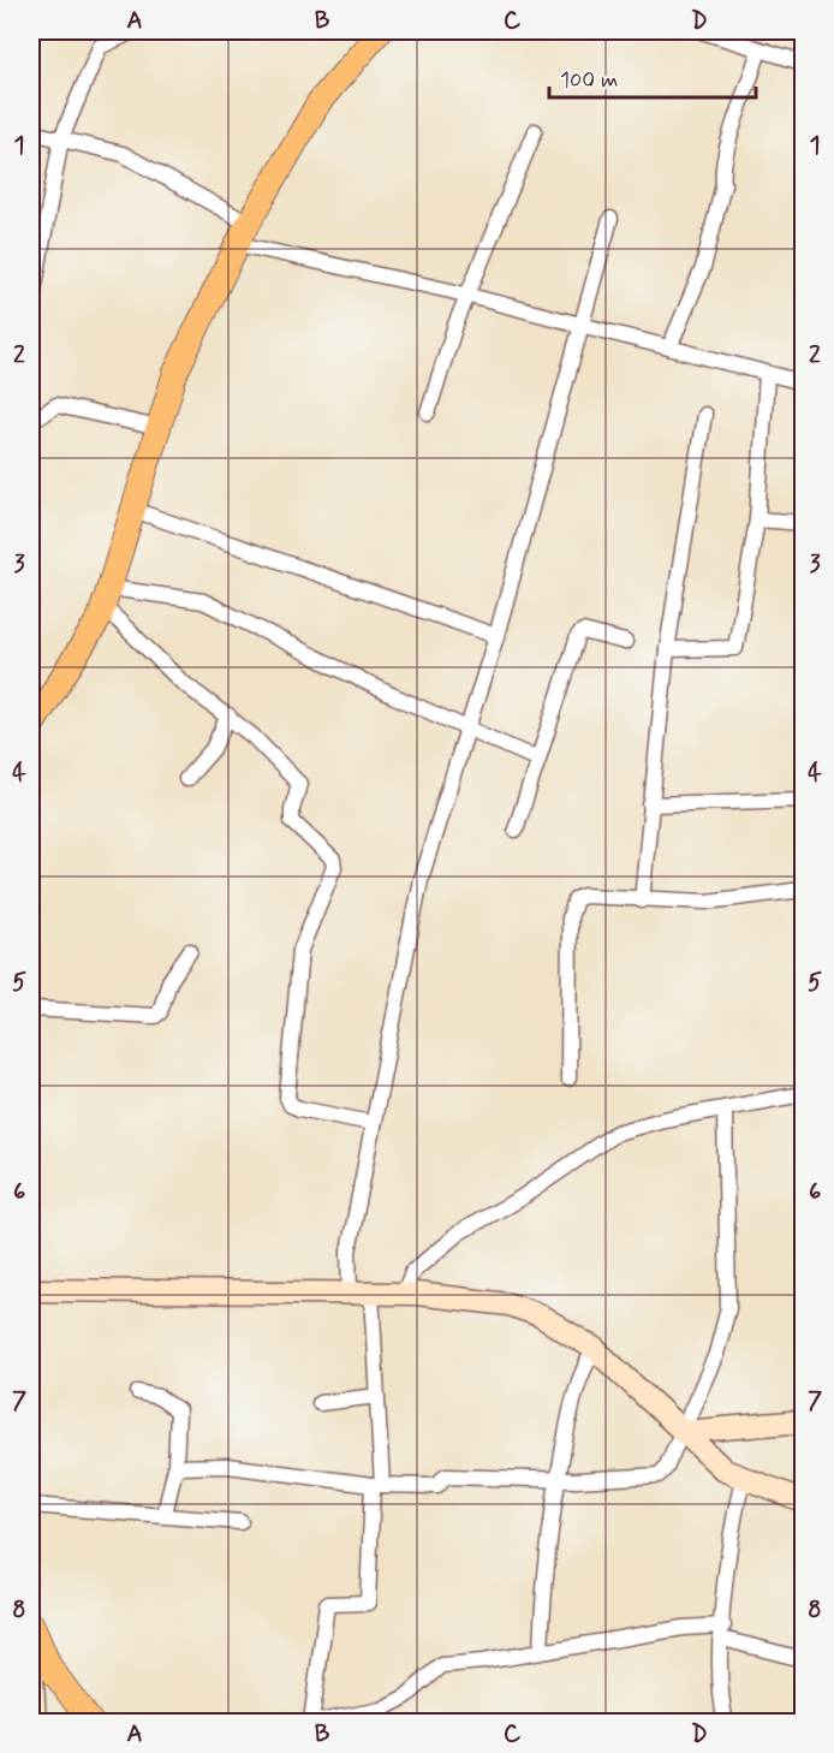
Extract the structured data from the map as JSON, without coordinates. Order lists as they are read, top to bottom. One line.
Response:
{"scale_bar":"100 m","grid":{"columns":["A","B","C","D"],"rows":["1","2","3","4","5","6","7","8"]}}
